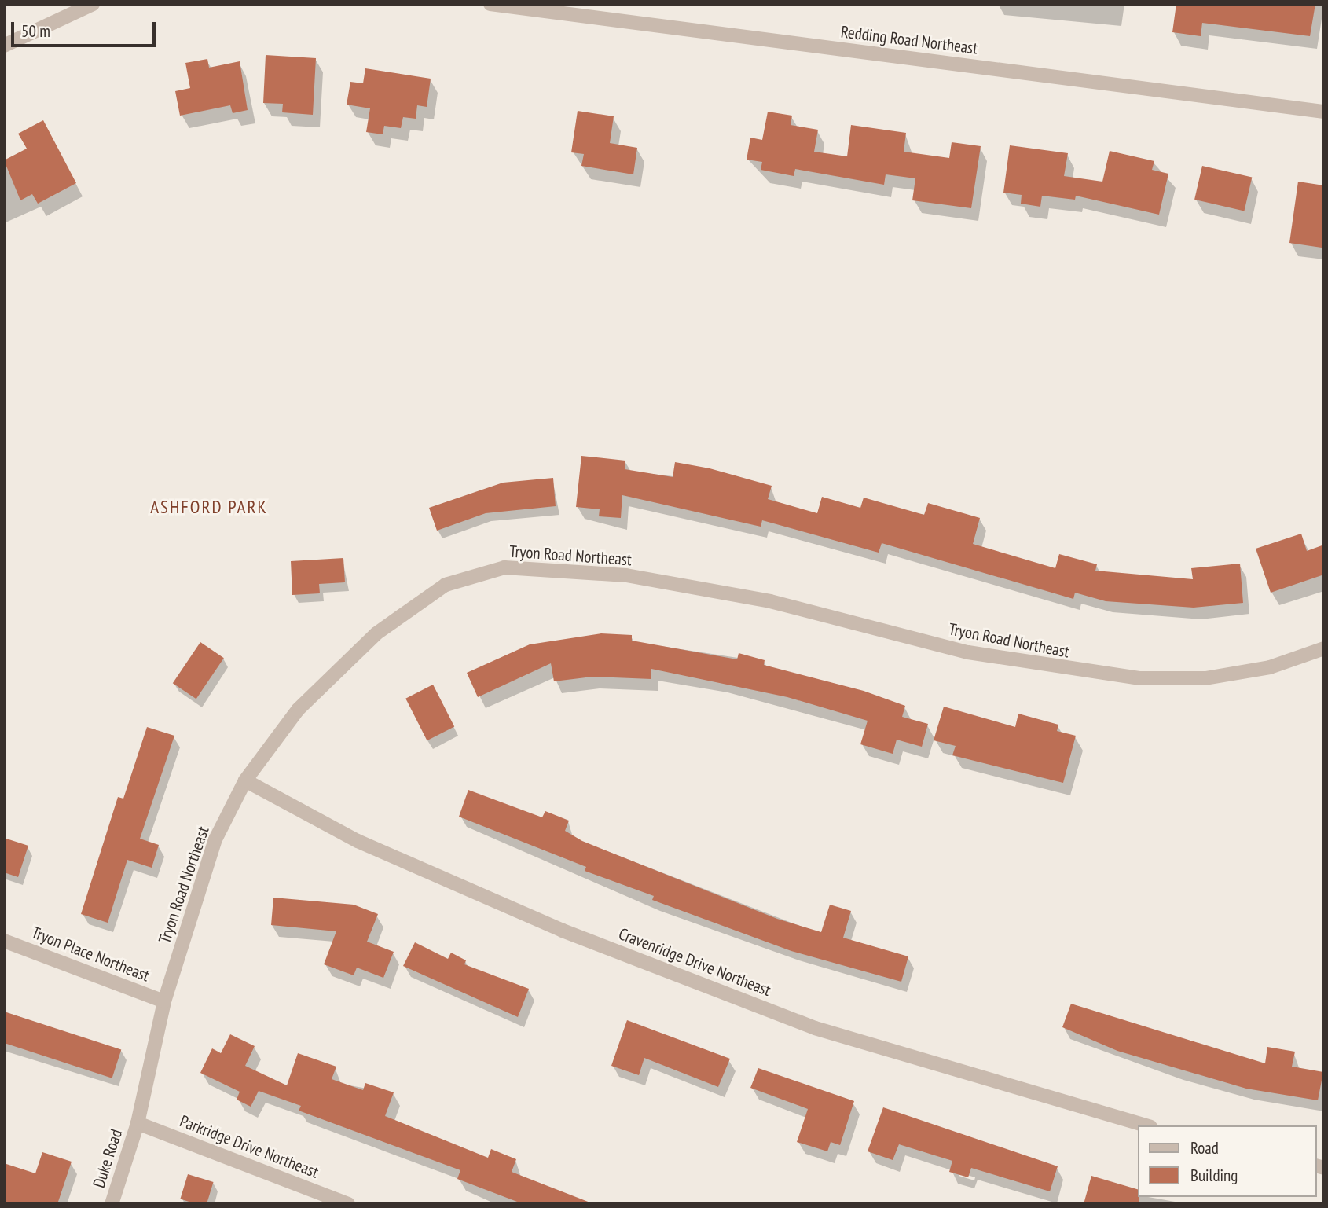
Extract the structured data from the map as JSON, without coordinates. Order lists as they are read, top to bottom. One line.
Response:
{"streets":{"street":["Redding Road Northeast","Tryon Road Northeast","Tryon Place Northeast","Cravenridge Drive Northeast","Parkridge Drive Northeast","Duke Road"]},"crossings":[["Tryon Road Northeast","Tryon Place Northeast"],["Tryon Road Northeast","Cravenridge Drive Northeast"],["Tryon Road Northeast","Parkridge Drive Northeast"],["Tryon Road Northeast","Duke Road"],["Parkridge Drive Northeast","Duke Road"]],"districts":["ASHFORD PARK"],"legend":["Road","Building"],"scale_bar":"50 m"}
